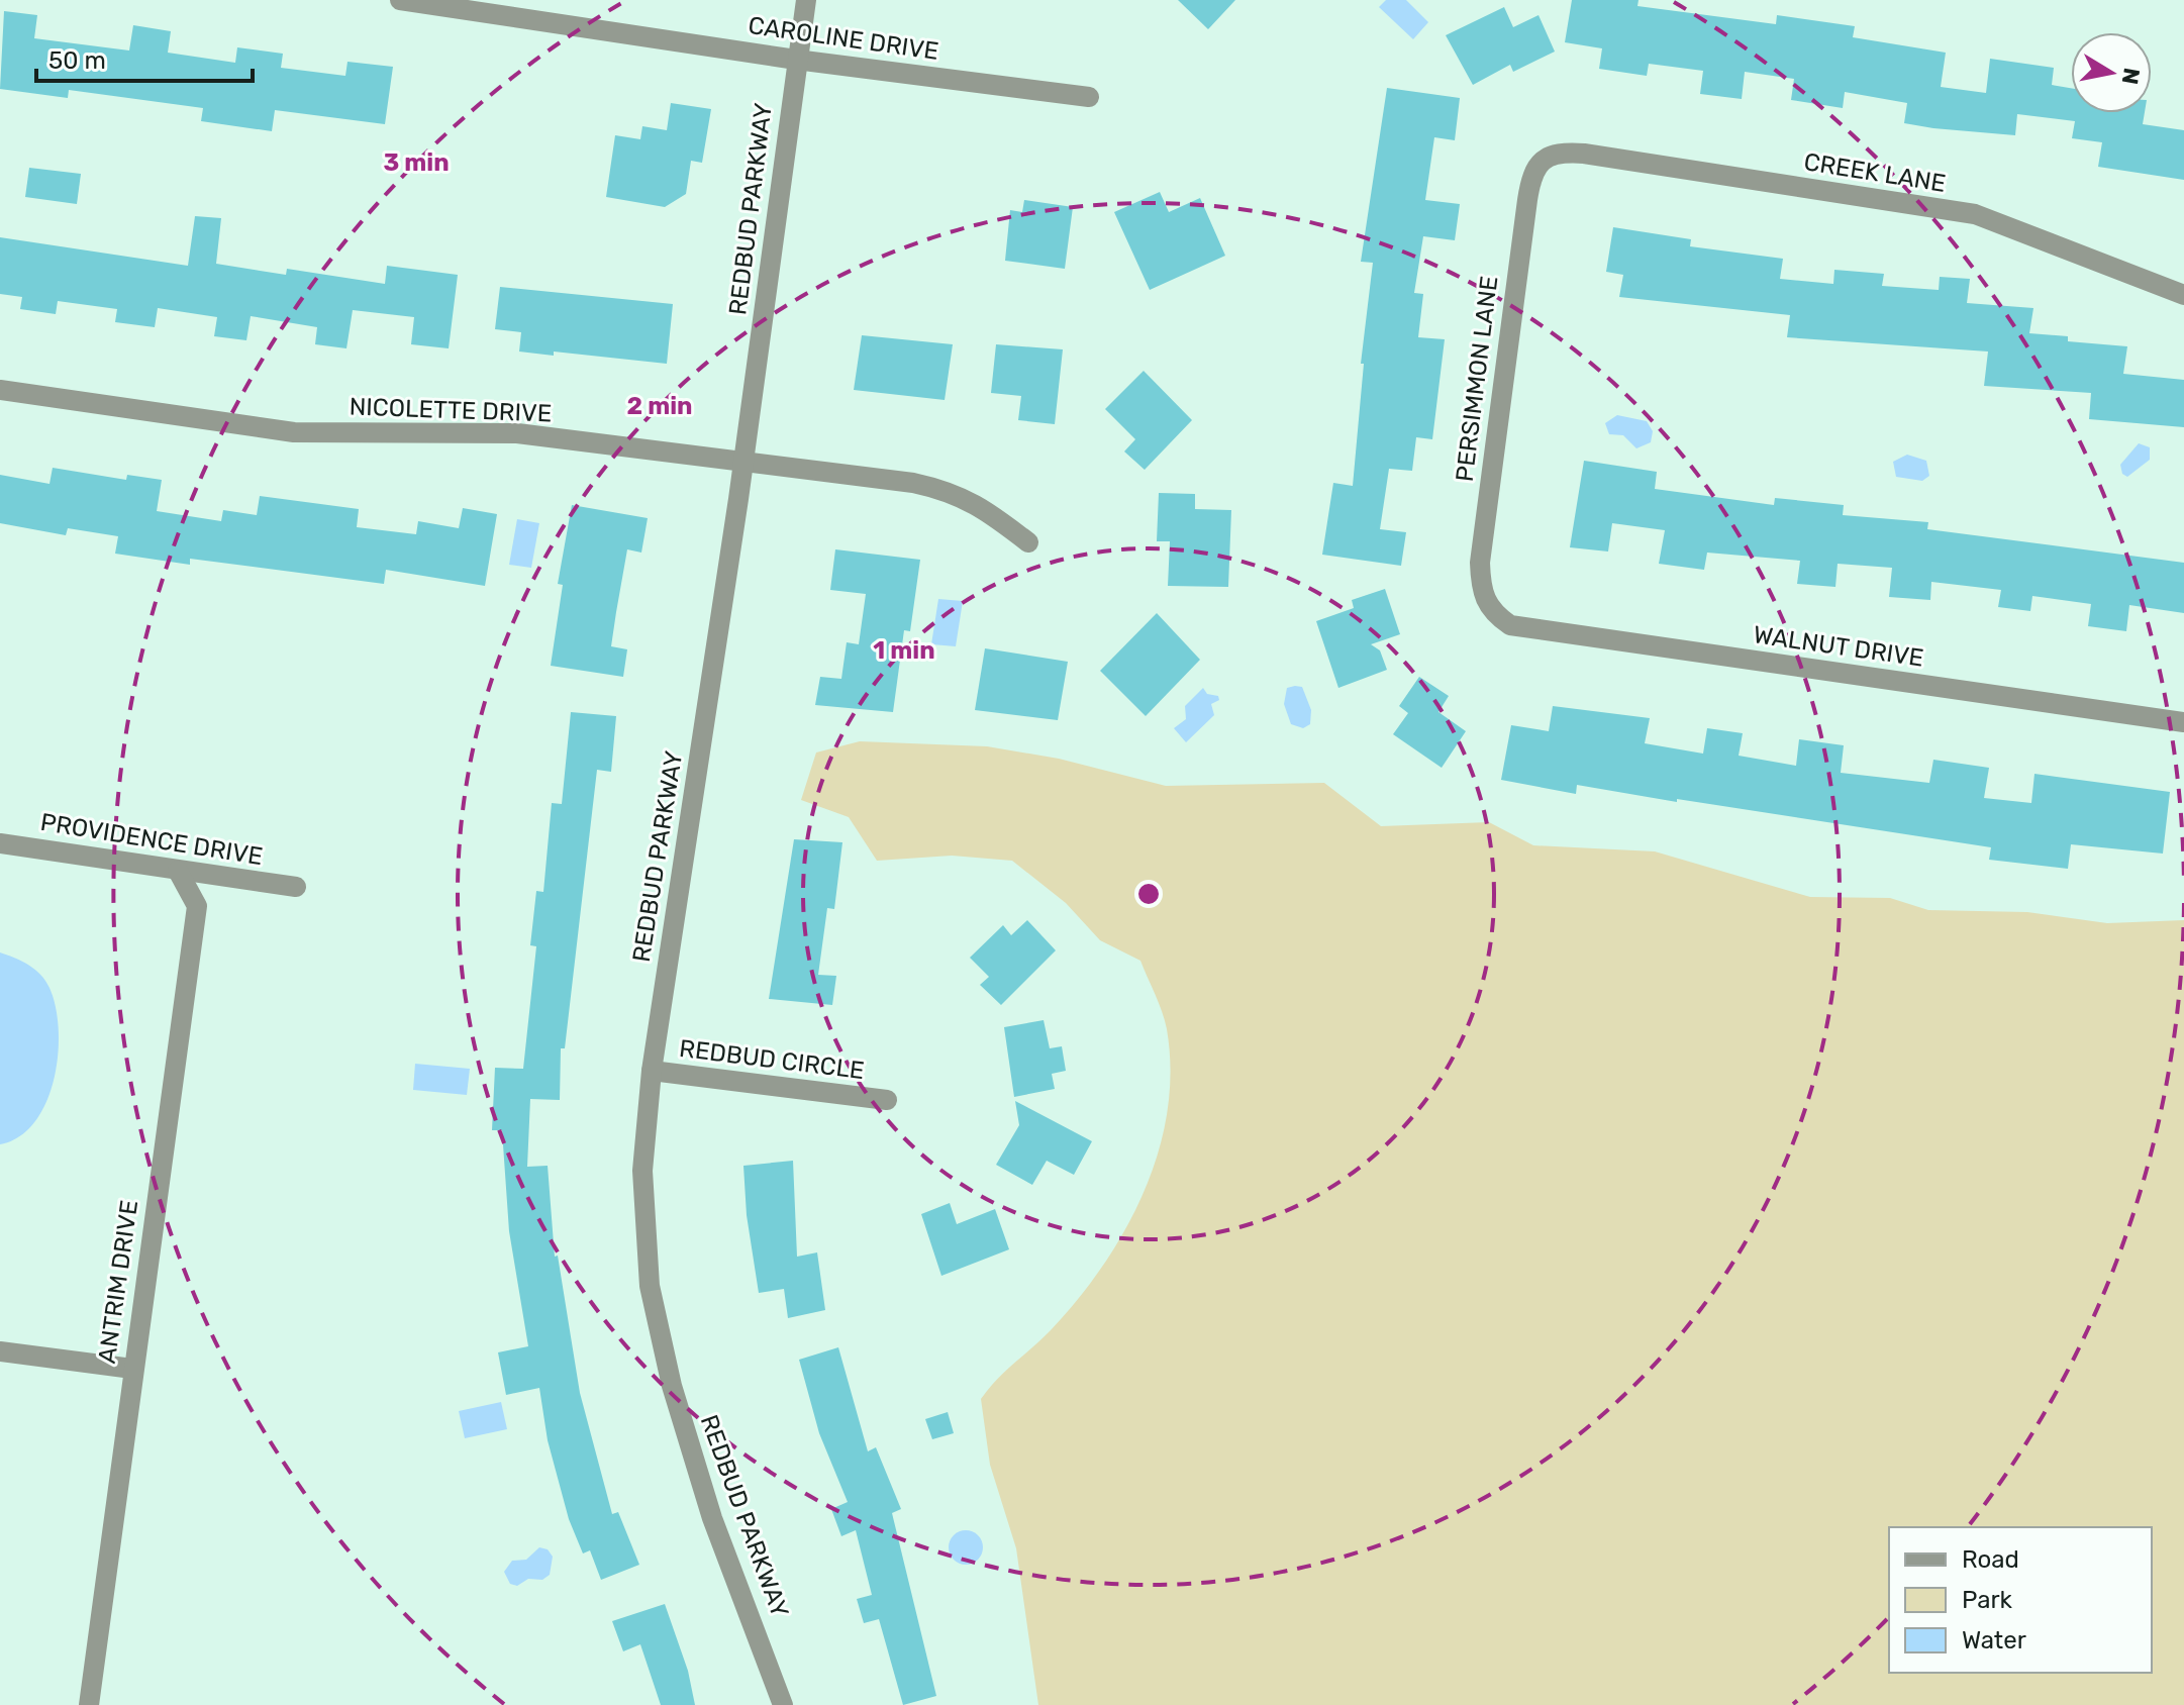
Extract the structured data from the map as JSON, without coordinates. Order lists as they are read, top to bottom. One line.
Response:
{"streets":{"street":["CAROLINE DRIVE","CREEK LANE","REDBUD PARKWAY","PERSIMMON LANE","NICOLETTE DRIVE","WALNUT DRIVE","PROVIDENCE DRIVE","REDBUD CIRCLE","ANTRIM DRIVE"]},"crossings":[["CAROLINE DRIVE","REDBUD PARKWAY"],["CREEK LANE","PERSIMMON LANE"],["REDBUD PARKWAY","NICOLETTE DRIVE"],["REDBUD PARKWAY","REDBUD CIRCLE"],["PERSIMMON LANE","WALNUT DRIVE"],["PROVIDENCE DRIVE","ANTRIM DRIVE"]],"legend":["Road","Park","Water"],"scale_bar":"50 m","north":"right","rings":["3 min","2 min","1 min"]}
